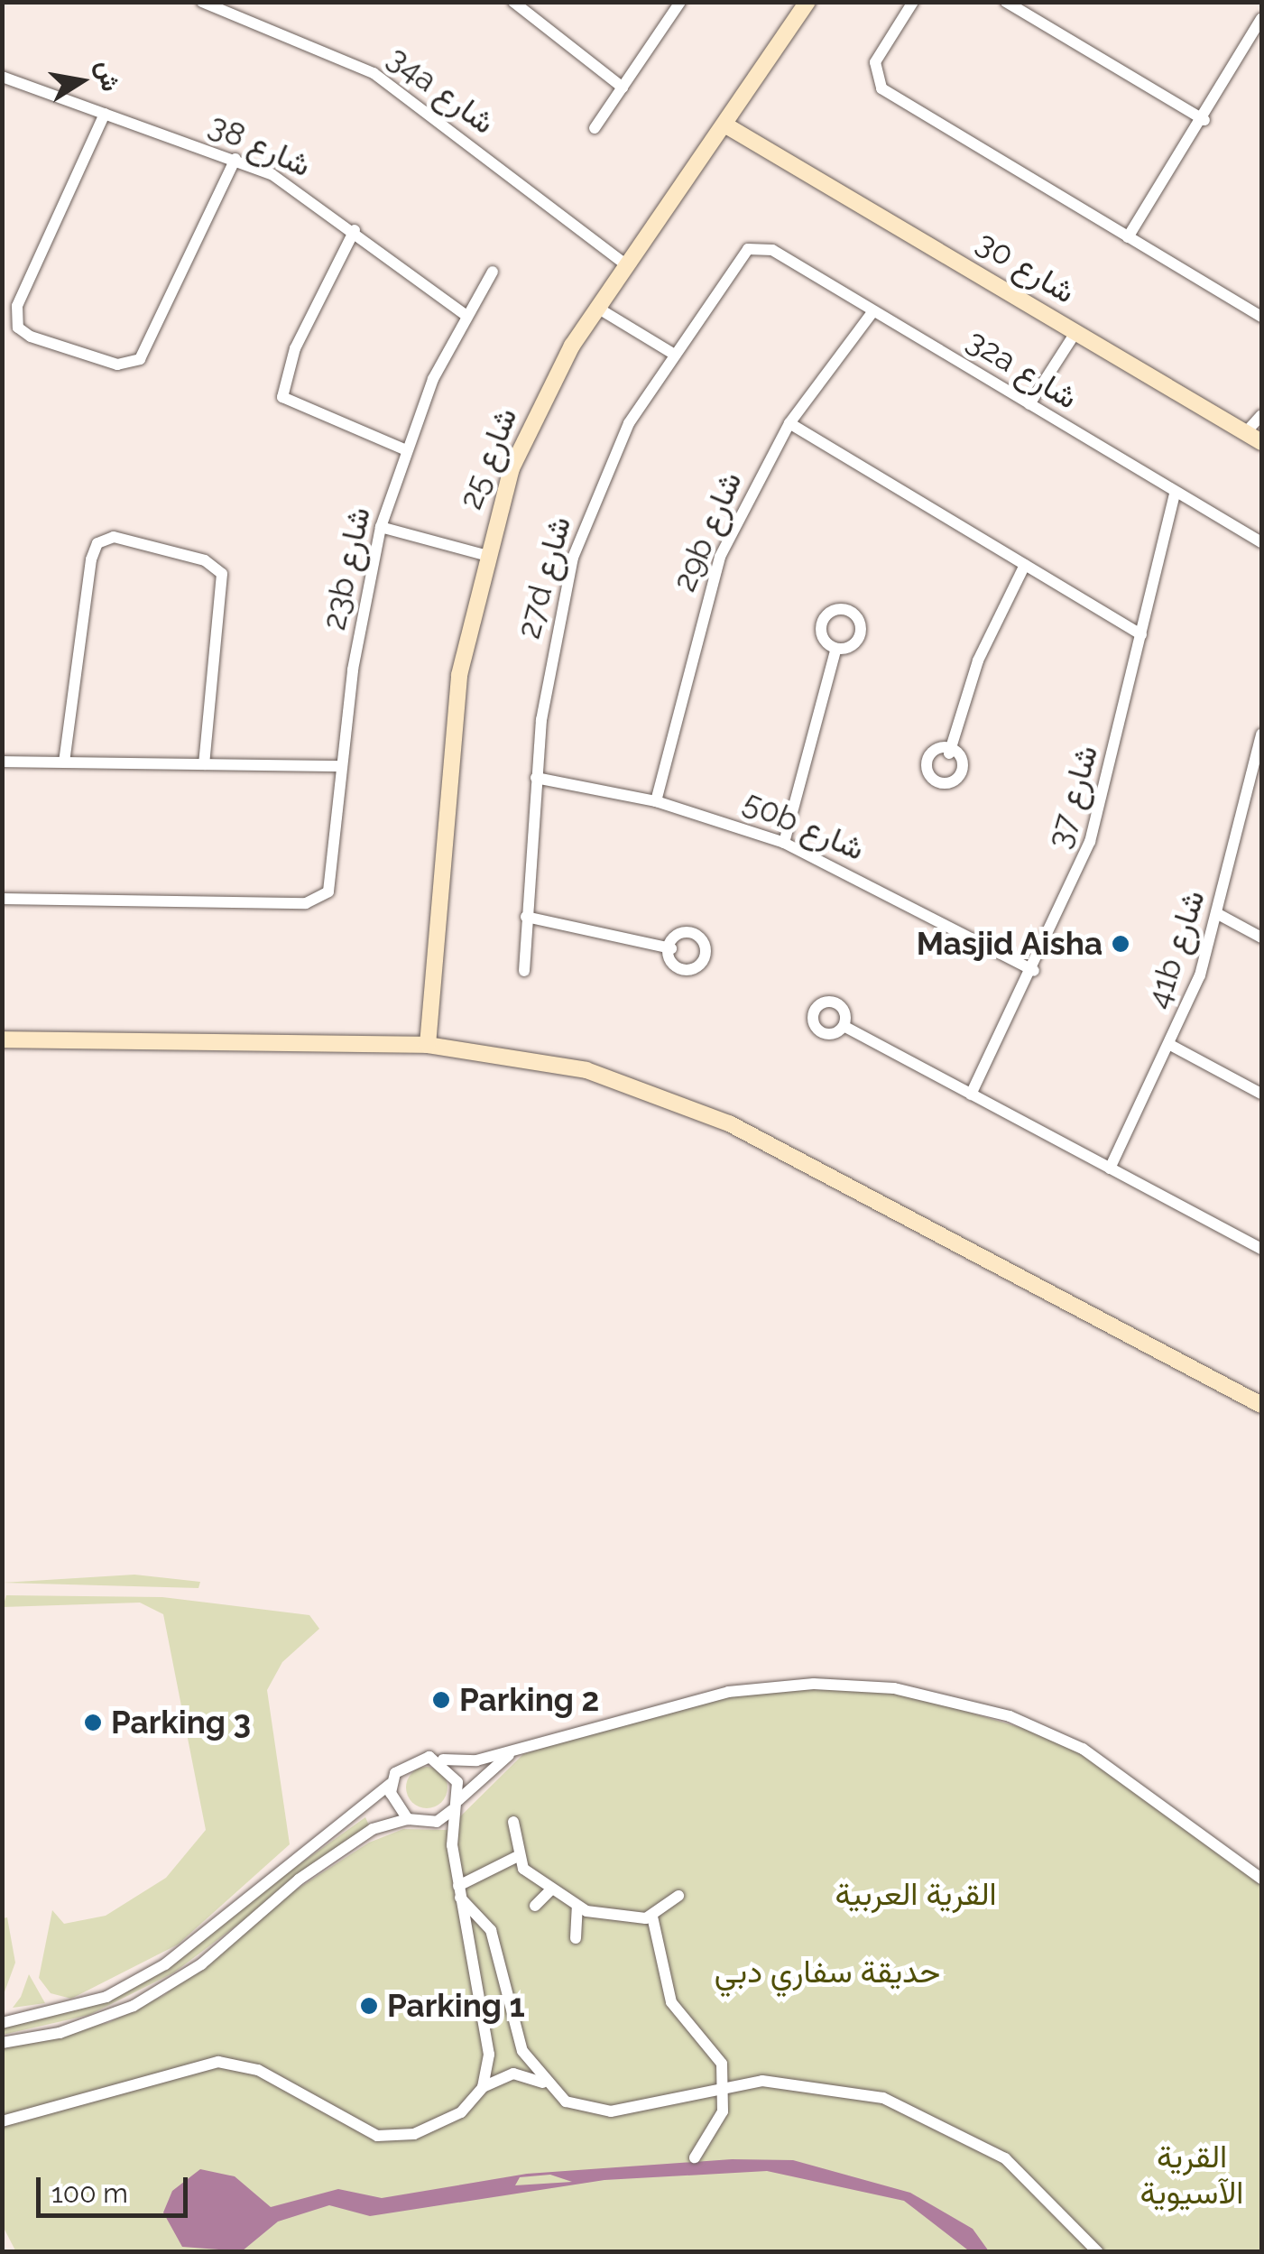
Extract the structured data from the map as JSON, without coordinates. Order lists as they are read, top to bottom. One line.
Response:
{"streets":{"street":["34a شارع","شارع 38","شارع 30","32a شارع","شارع 25","29b شارع","23b شارع","27d شارع","شارع 37","50b شارع","41b شارع"]},"crossings":[["34a شارع","شارع 25"],["شارع 38","23b شارع"],["شارع 30","شارع 25"],["32a شارع","29b شارع"],["32a شارع","27d شارع"],["32a شارع","شارع 37"],["29b شارع","50b شارع"],["27d شارع","50b شارع"],["شارع 37","50b شارع"]],"parks":["القرية العربية","حديقة سفاري دبي","القرية الآسيوية"],"places":["Masjid Aisha","Parking 2","Parking 3","Parking 1"],"scale_bar":"100 m","north":"right"}
